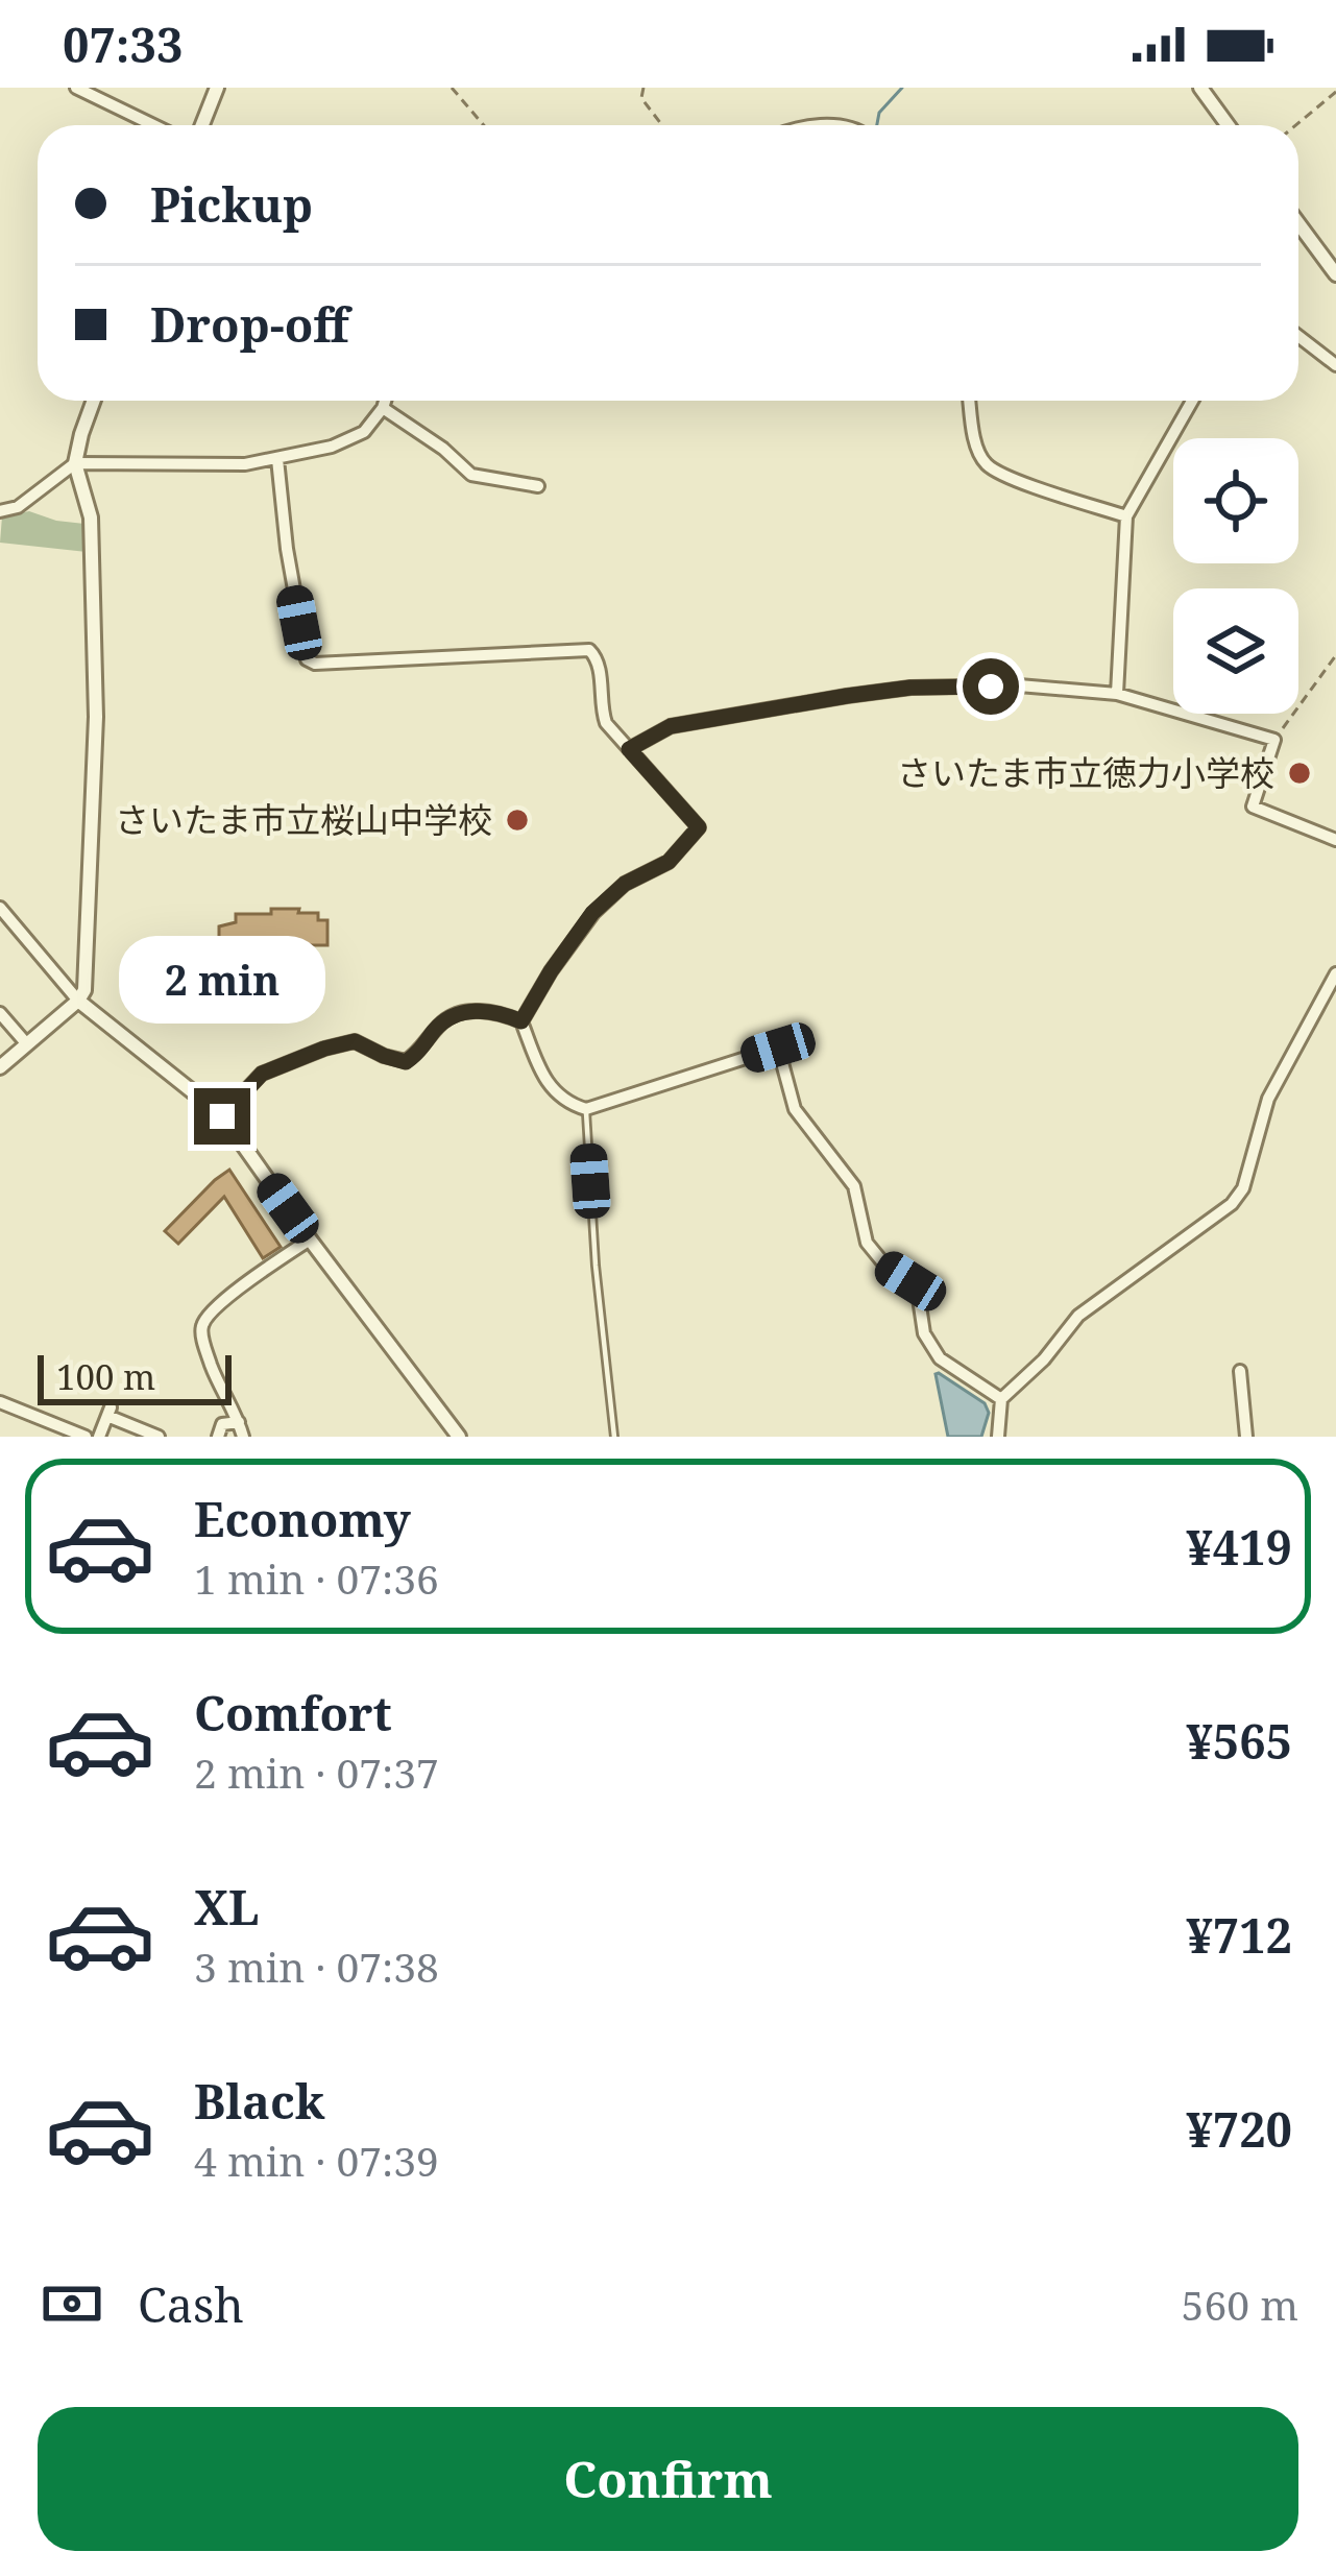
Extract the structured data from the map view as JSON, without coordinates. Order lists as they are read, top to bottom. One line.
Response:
{"places":["さいたま市立徳力小学校","さいたま市立桜山中学校"],"scale_bar":"100 m","page":{"status":"07:33","banner":["Pickup","Drop-off"],"bubble":"2 min","scale":"100 m","list":[{"name":"Economy","note":"1 min · 07:36","value":"¥419"},{"name":"Comfort","note":"2 min · 07:37","value":"¥565"},{"name":"XL","note":"3 min · 07:38","value":"¥712"},{"name":"Black","note":"4 min · 07:39","value":"¥720"}],"pay":["Cash","560 m"],"buttons":"Confirm"}}
